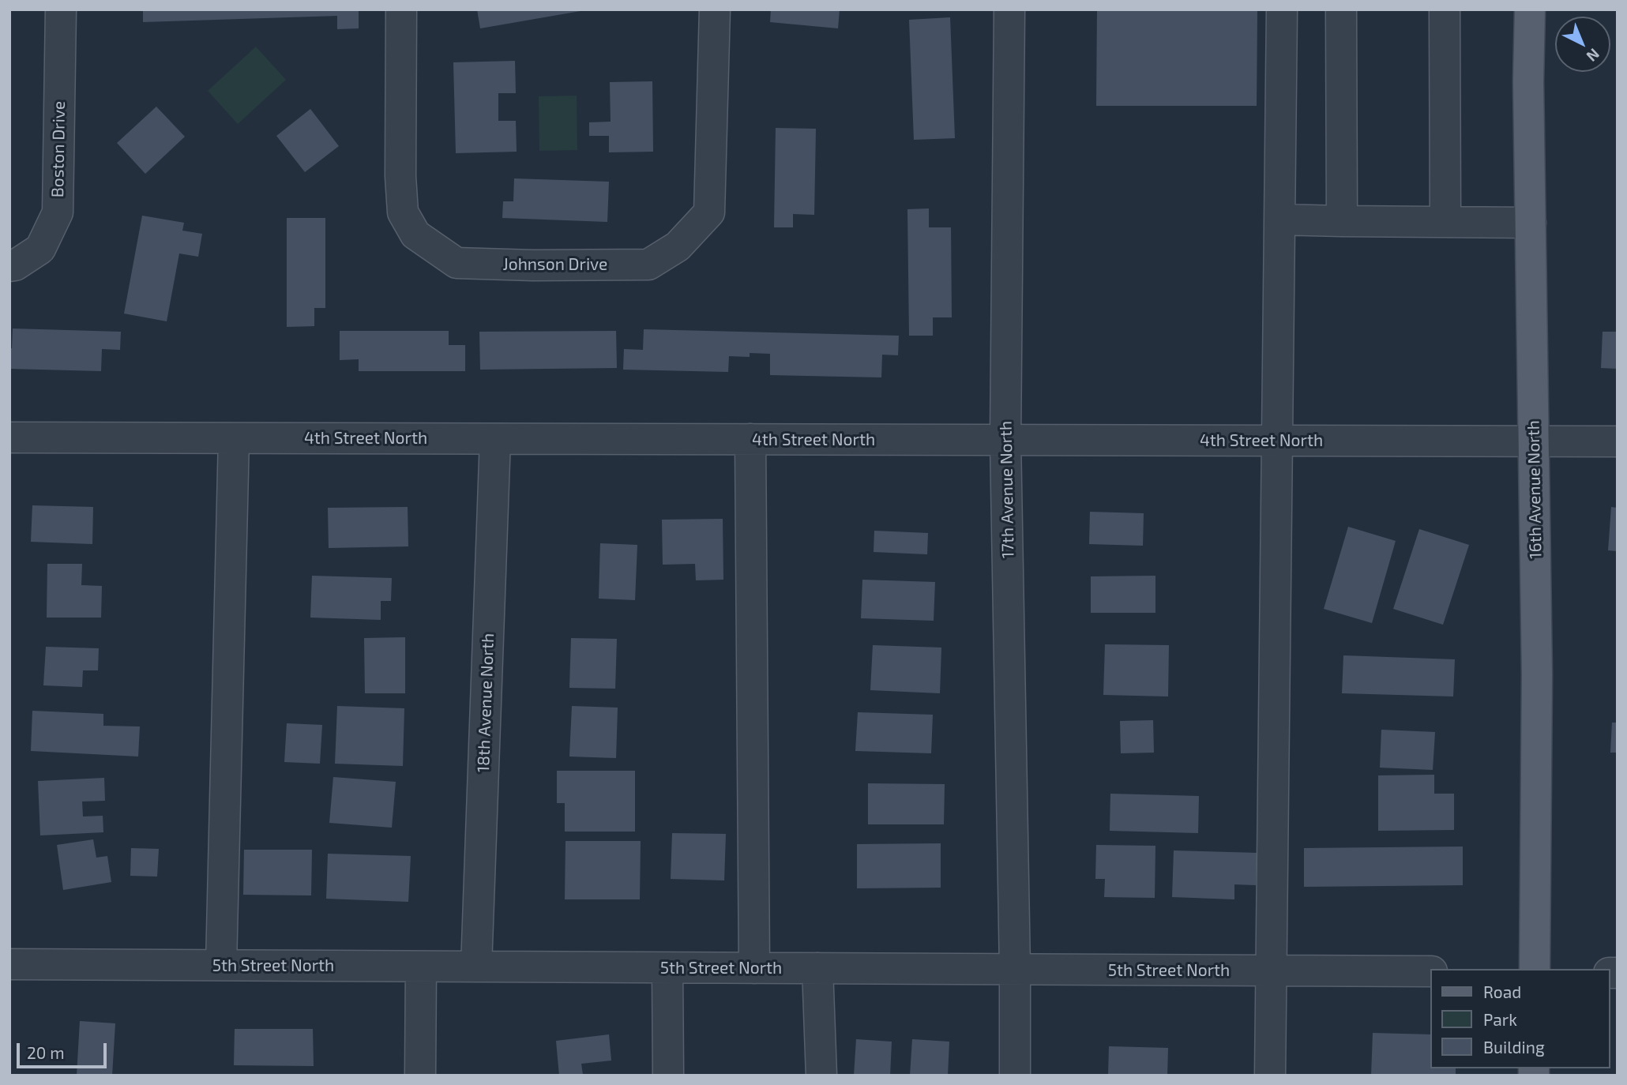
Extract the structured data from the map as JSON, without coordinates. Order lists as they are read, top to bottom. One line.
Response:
{"streets":{"main road":["16th Avenue North"],"street":["Boston Drive","Johnson Drive","4th Street North","17th Avenue North","18th Avenue North","5th Street North"]},"crossings":[["4th Street North","17th Avenue North"],["4th Street North","16th Avenue North"],["4th Street North","18th Avenue North"],["17th Avenue North","5th Street North"],["18th Avenue North","5th Street North"]],"legend":["Road","Park","Building"],"scale_bar":"20 m","north":"bottom right"}
